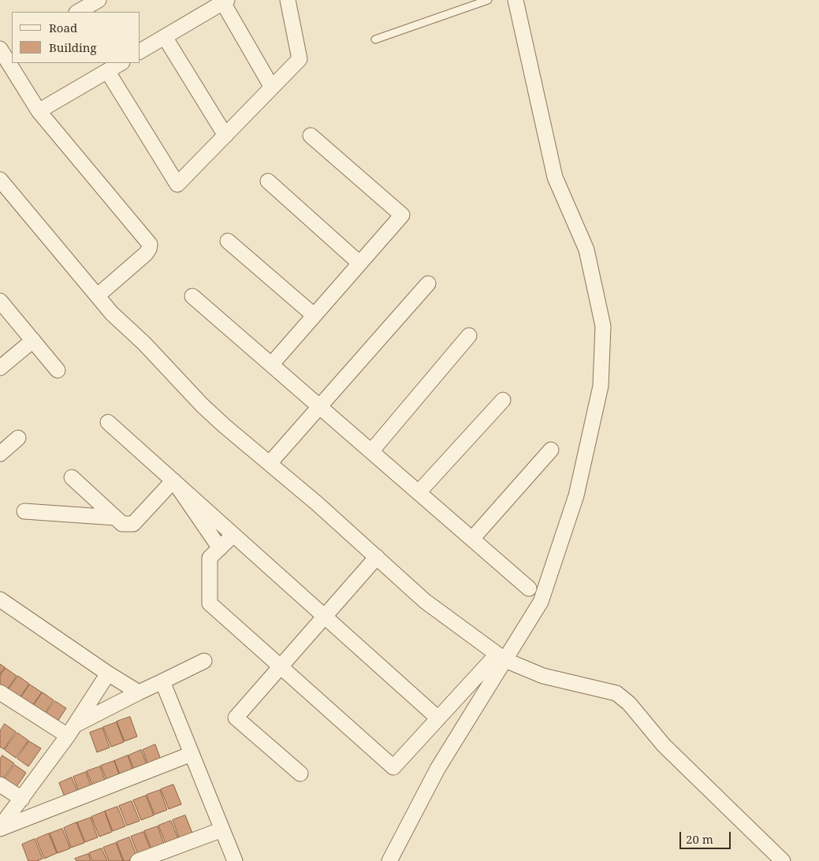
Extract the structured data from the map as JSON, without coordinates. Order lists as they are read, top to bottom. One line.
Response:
{"legend":["Road","Building"],"scale_bar":"20 m"}
